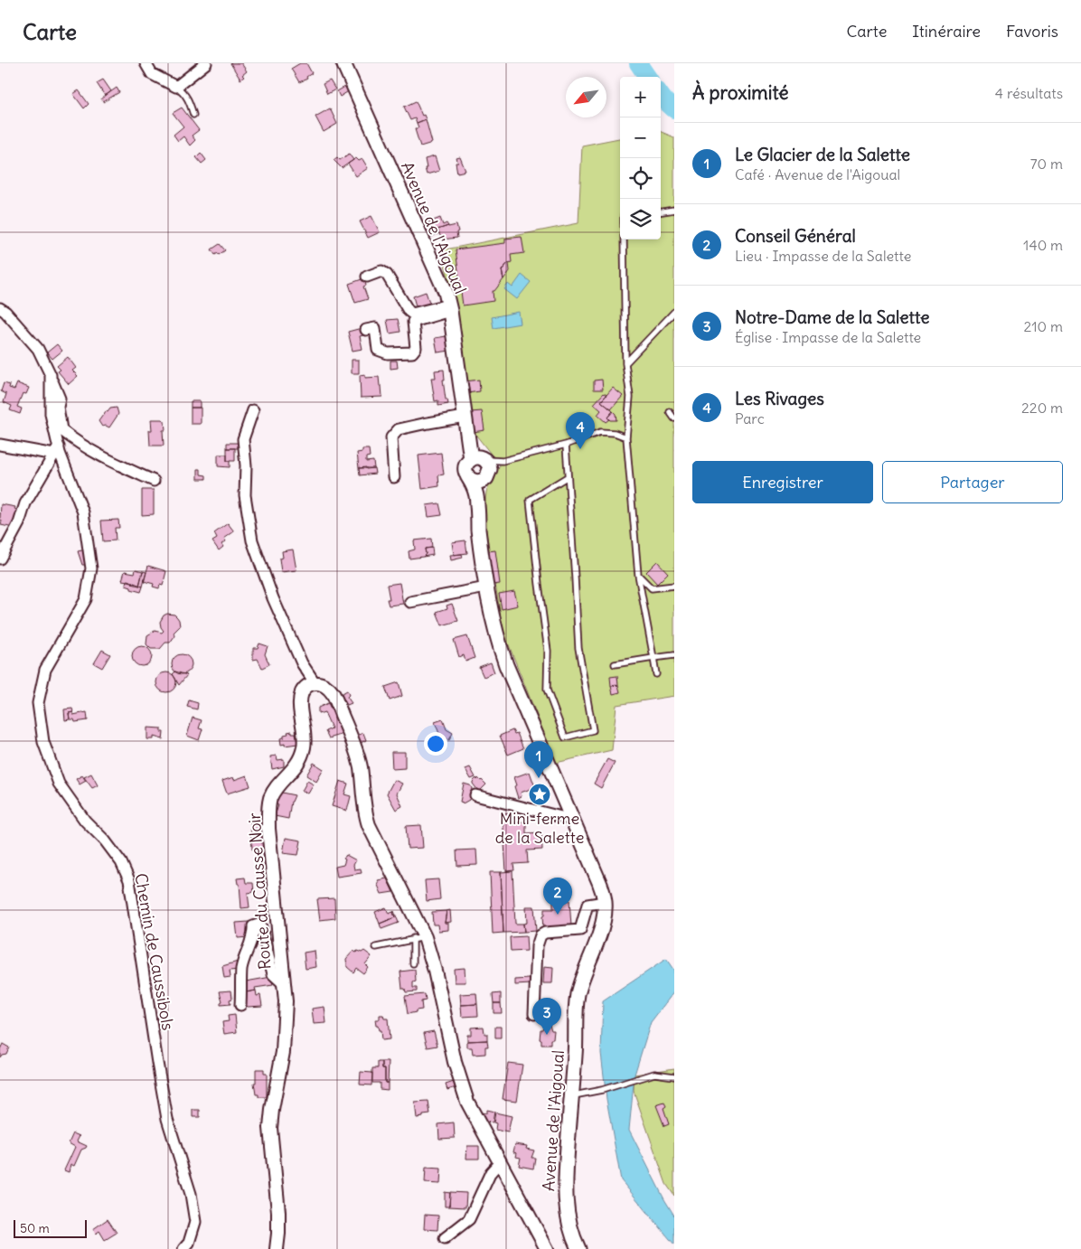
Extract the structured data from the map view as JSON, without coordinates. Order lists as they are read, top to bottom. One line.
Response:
{"streets":{"main road":["Avenue de l'Aigoual"],"street":["Route du Causse Noir","Chemin de Caussibols"]},"places":{"place":["Mini-ferme de la Salette"]},"scale_bar":"50 m","north":"bottom left","page":{"header":"Carte","nav":["Carte","Itinéraire","Favoris"],"heading":["À proximité","4 résultats"],"map_buttons":["+","−"],"list":[{"mark":"1","name":"Le Glacier de la Salette","note":"Café · Avenue de l'Aigoual","value":"70 m"},{"mark":"2","name":"Conseil Général","note":"Lieu · Impasse de la Salette","value":"140 m"},{"mark":"3","name":"Notre-Dame de la Salette","note":"Église · Impasse de la Salette","value":"210 m"},{"mark":"4","name":"Les Rivages","note":"Parc","value":"220 m"}],"pins":["4","1","2","3"],"buttons":["Enregistrer","Partager"],"scale":"50 m"}}
